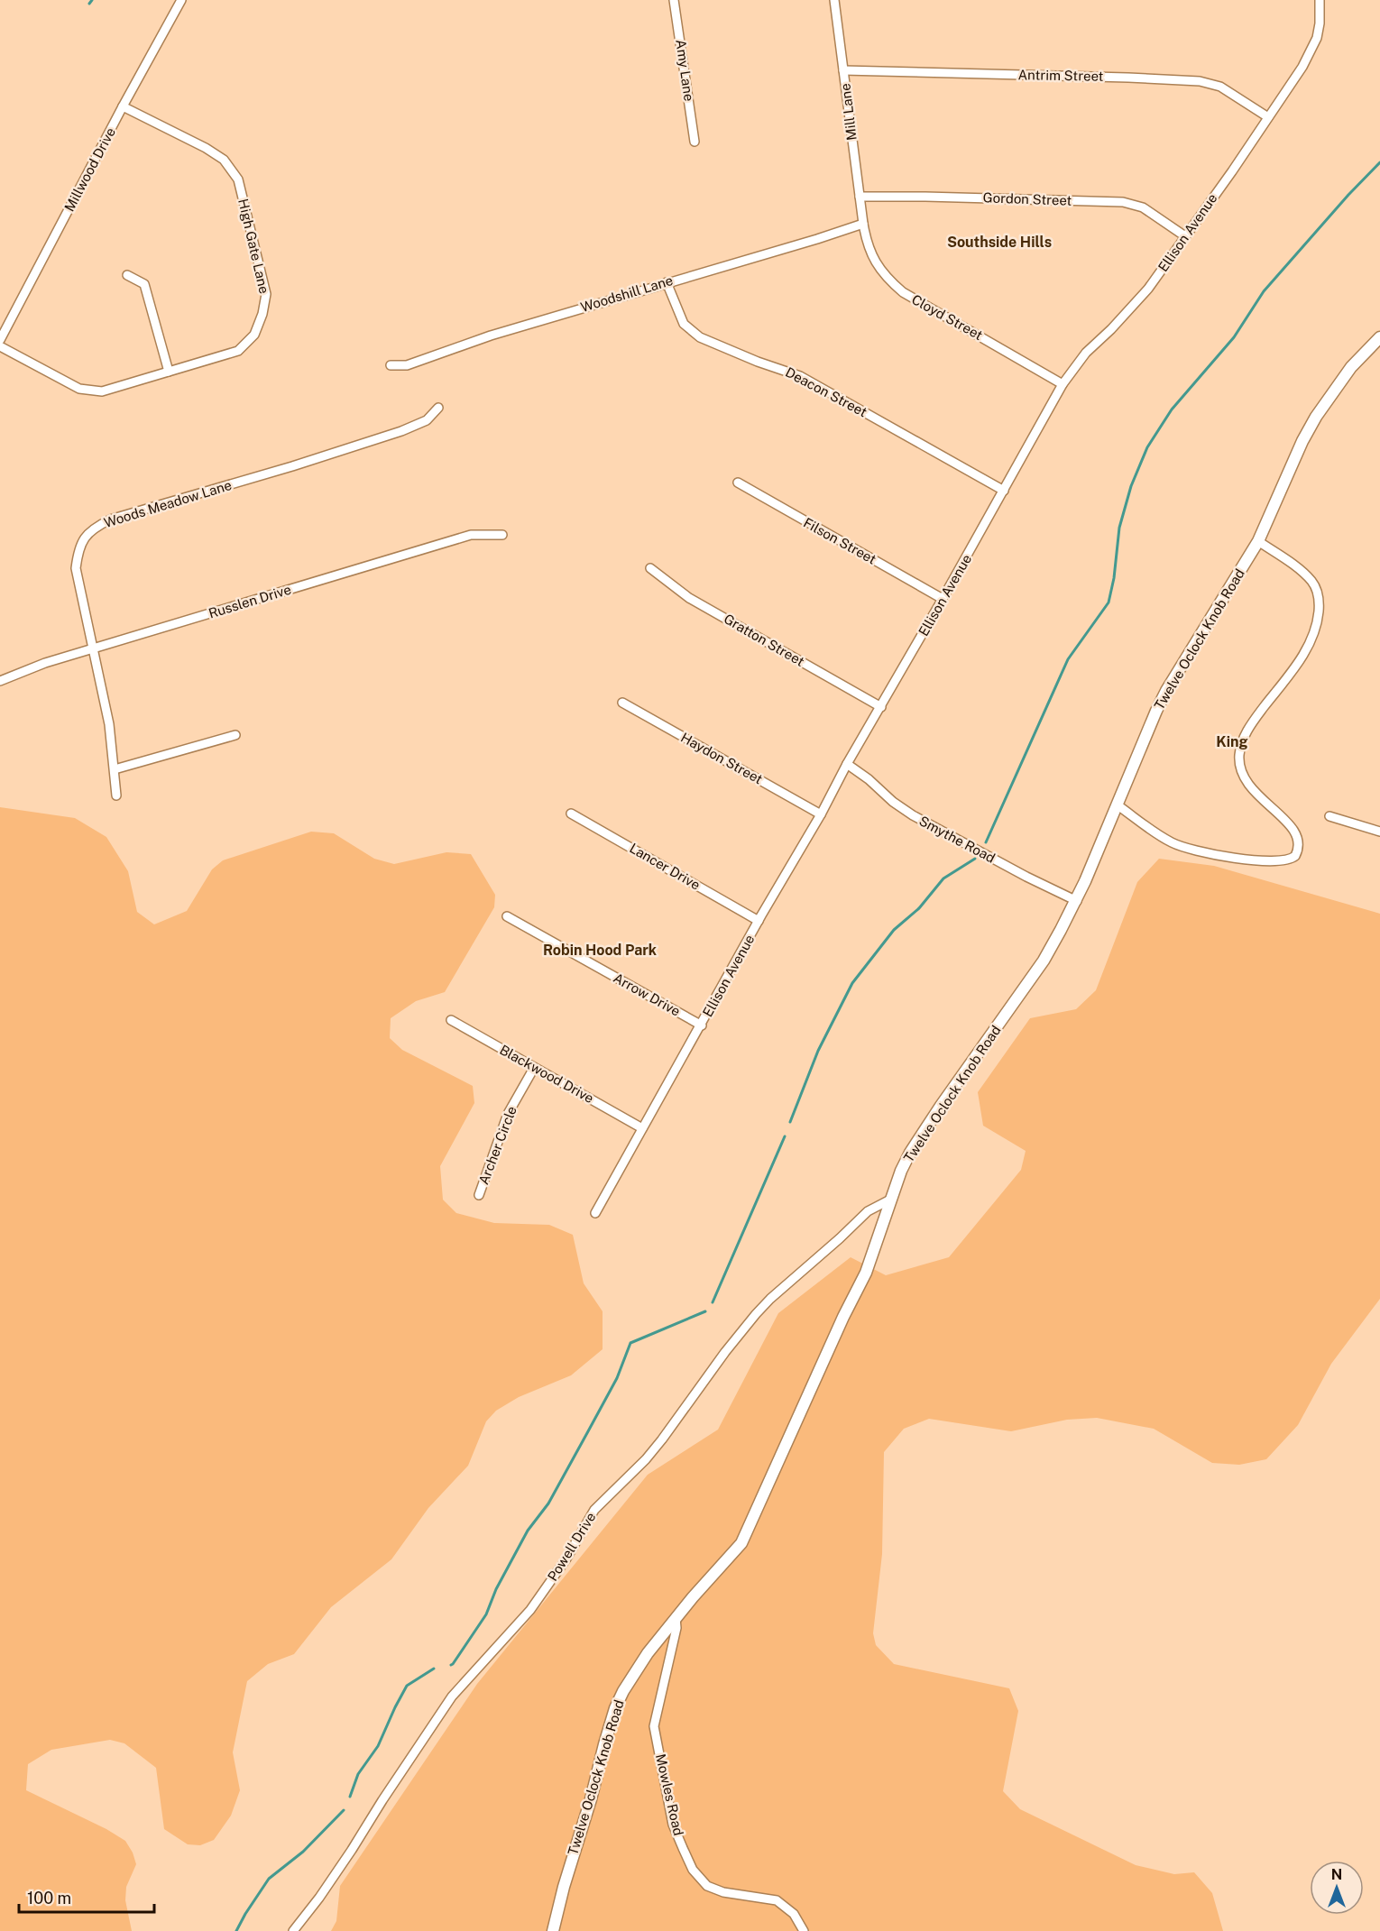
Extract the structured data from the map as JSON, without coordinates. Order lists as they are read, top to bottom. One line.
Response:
{"streets":{"street":["Amy Lane","Antrim Street","Mill Lane","Millwood Drive","Gordon Street","Ellison Avenue","High Gate Lane","Woodshill Lane","Cloyd Street","Deacon Street","Woods Meadow Lane","Filson Street","Russlen Drive","Twelve Oclock Knob Road","Gratton Street","Haydon Street","Smythe Road","Lancer Drive","Arrow Drive","Blackwood Drive","Archer Circle","Powell Drive","Mowles Road"]},"crossings":[["Antrim Street","Mill Lane"],["Antrim Street","Ellison Avenue"],["Mill Lane","Gordon Street"],["Mill Lane","Woodshill Lane"],["Mill Lane","Cloyd Street"],["Millwood Drive","High Gate Lane"],["Gordon Street","Ellison Avenue"],["Ellison Avenue","Cloyd Street"],["Ellison Avenue","Deacon Street"],["Ellison Avenue","Filson Street"],["Ellison Avenue","Gratton Street"],["Ellison Avenue","Haydon Street"],["Ellison Avenue","Smythe Road"],["Ellison Avenue","Lancer Drive"],["Ellison Avenue","Arrow Drive"],["Ellison Avenue","Blackwood Drive"],["Woodshill Lane","Cloyd Street"],["Woodshill Lane","Deacon Street"],["Woods Meadow Lane","Russlen Drive"],["Twelve Oclock Knob Road","Smythe Road"],["Twelve Oclock Knob Road","Powell Drive"],["Twelve Oclock Knob Road","Mowles Road"],["Blackwood Drive","Archer Circle"]],"districts":["Southside Hills","King","Robin Hood Park"],"scale_bar":"100 m","north":"top"}
